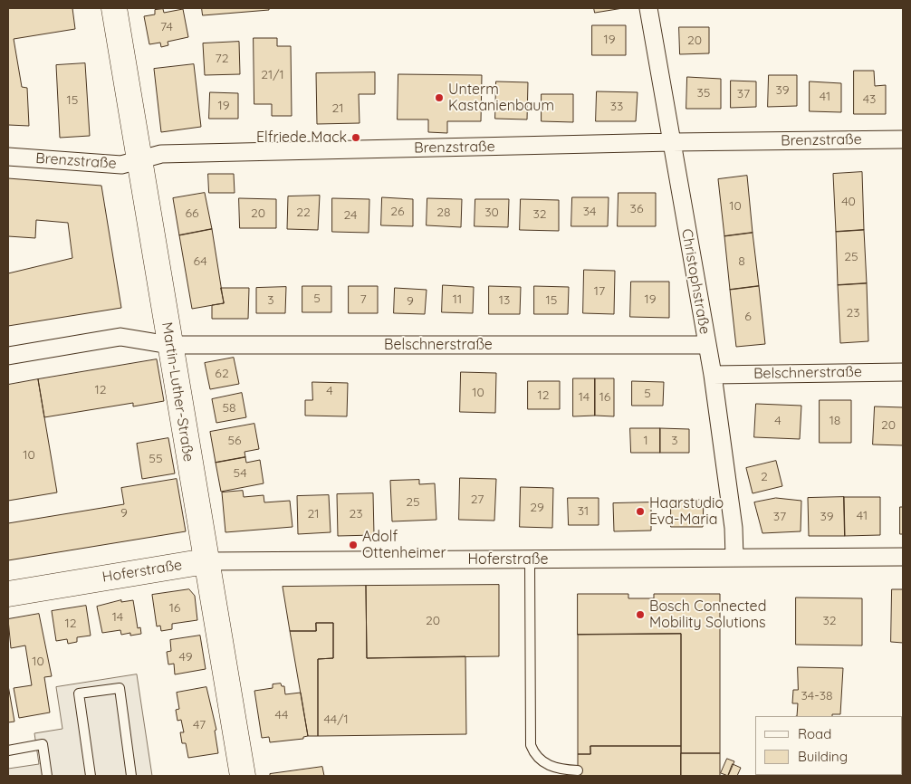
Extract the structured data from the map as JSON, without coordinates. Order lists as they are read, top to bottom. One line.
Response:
{"streets":{"street":["Brenzstraße","Christophstraße","Belschnerstraße","Martin-Luther-Straße","Hoferstraße"]},"crossings":[["Brenzstraße","Christophstraße"],["Brenzstraße","Martin-Luther-Straße"],["Christophstraße","Belschnerstraße"],["Christophstraße","Hoferstraße"],["Belschnerstraße","Martin-Luther-Straße"],["Martin-Luther-Straße","Hoferstraße"]],"places":["Unterm Kastanienbaum","Elfriede Mack","Haarstudio Eva-Maria","Adolf Ottenheimer","Bosch Connected Mobility Solutions"],"house_numbers":["74","19","20","72","21/1","39","35","37","41","43","15","19","33","21","40","10","36","26","34","22","28","30","66","20","32","24","25","64","8","17","5","7","11","19","3","13","15","9","23","6","62","12","4","10","5","12","14","16","58","4","18","20","56","1","3","10","55","54","2","27","25","29","31","9","21","23","41","37","39","16","14","20","32","12","49","10","34-38","44","44/1","47"],"legend":["Road","Building"]}
